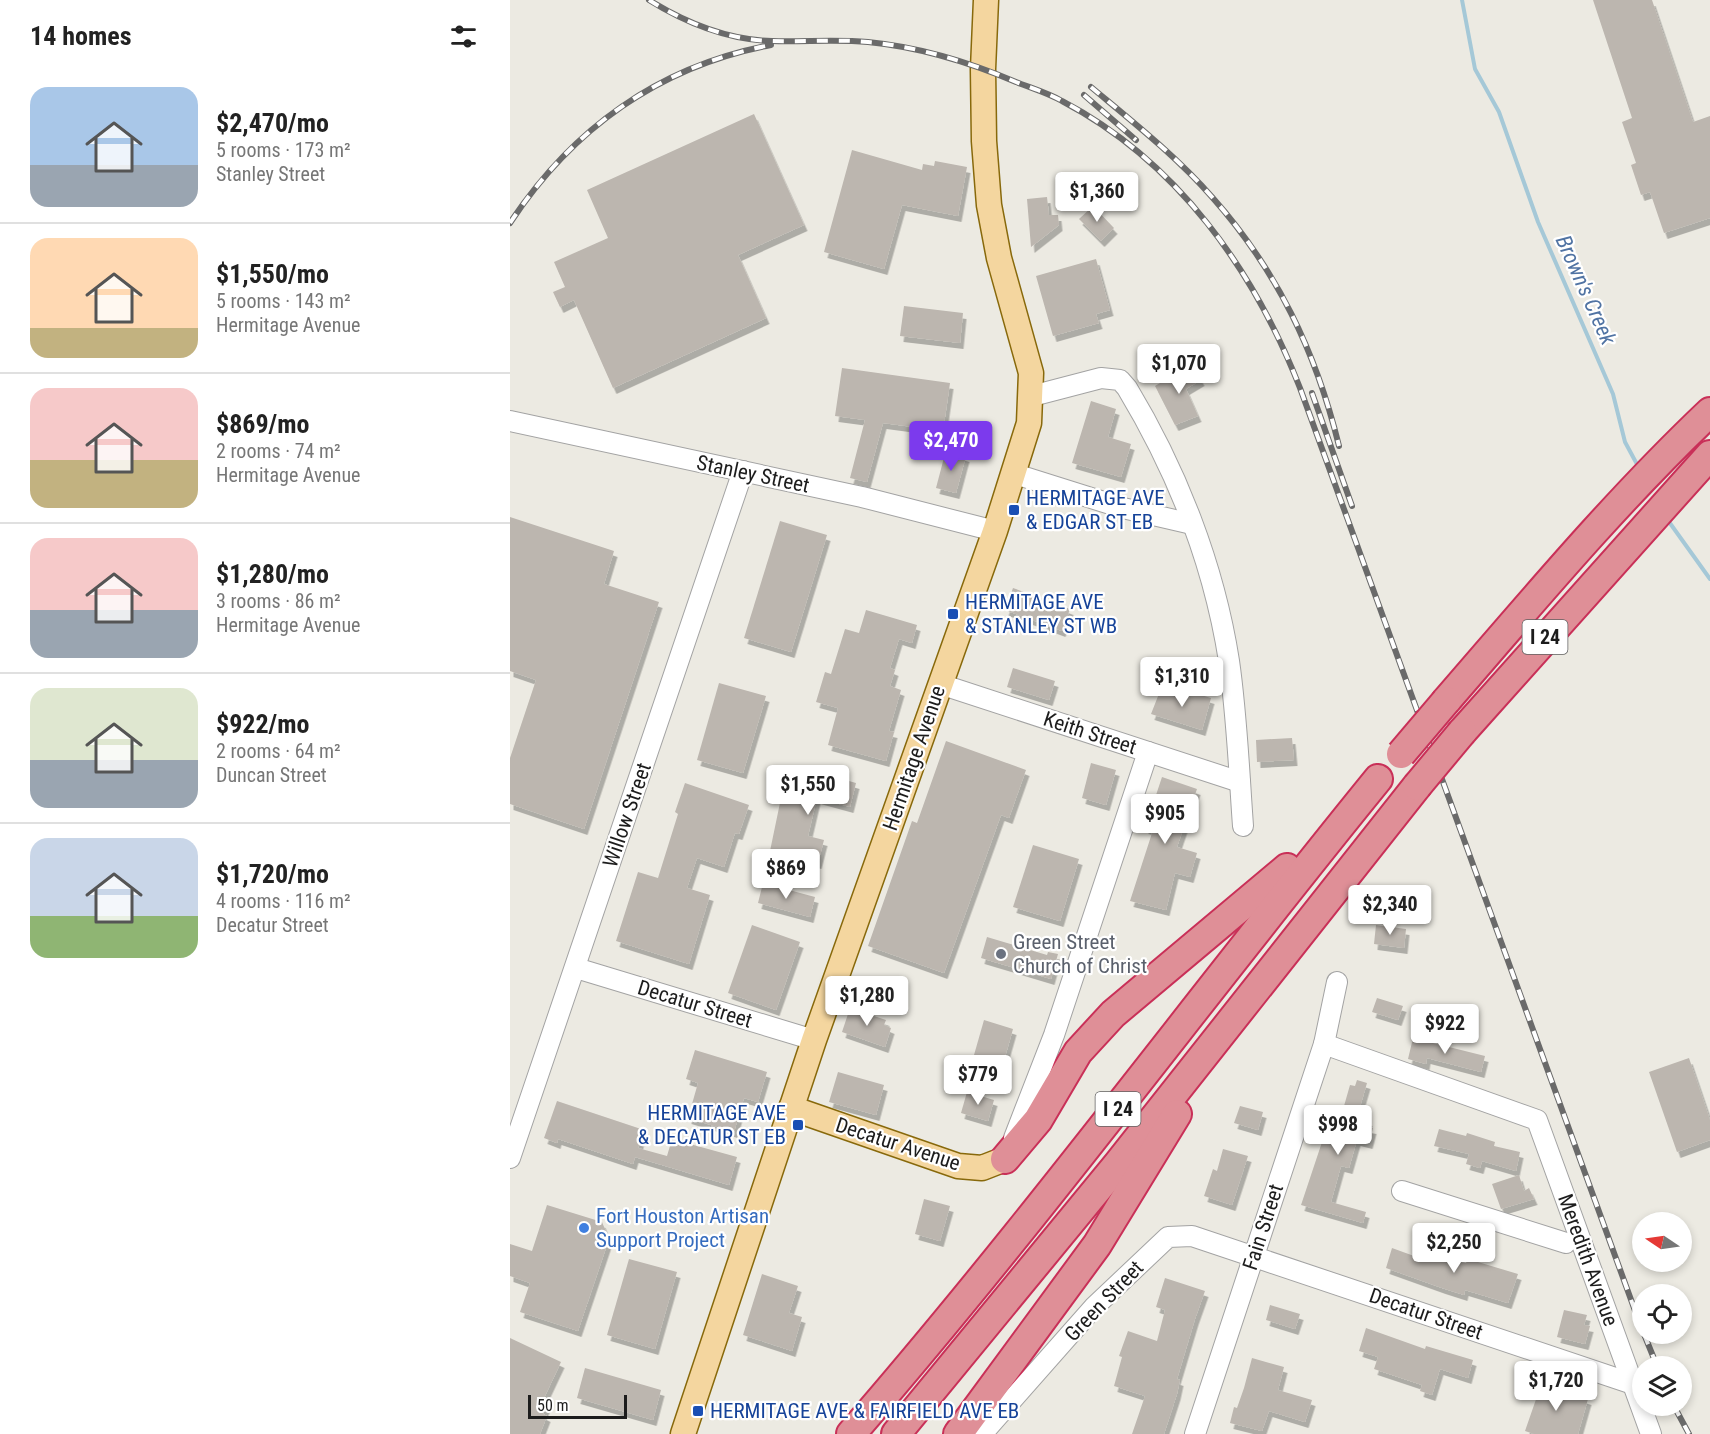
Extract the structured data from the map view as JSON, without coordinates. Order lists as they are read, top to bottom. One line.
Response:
{"streets":{"highway":["I 24"],"main road":["Hermitage Avenue","Decatur Avenue"],"street":["Stanley Street","Keith Street","Willow Street","Decatur Street","Fain Street","Meredith Avenue","Green Street"]},"crossings":[["Stanley Street","Hermitage Avenue"],["Stanley Street","Willow Street"],["Keith Street","Hermitage Avenue"],["Hermitage Avenue","Decatur Street"],["Hermitage Avenue","Decatur Avenue"],["Willow Street","Decatur Street"],["Decatur Street","Fain Street"],["Decatur Street","Green Street"],["Fain Street","Meredith Avenue"],["Fain Street","Green Street"]],"water":["Brown's Creek"],"places":{"transit":["HERMITAGE AVE & EDGAR ST EB","HERMITAGE AVE & STANLEY ST WB","HERMITAGE AVE & DECATUR ST EB","HERMITAGE AVE & FAIRFIELD AVE EB"],"other":["Green Street Church of Christ","Fort Houston Artisan Support Project"]},"scale_bar":"50 m","north":"left","page":{"heading":"14 homes","list":[{"name":"$2,470/mo","note":"5 rooms · 173 m² · Stanley Street"},{"name":"$1,550/mo","note":"5 rooms · 143 m² · Hermitage Avenue"},{"name":"$869/mo","note":"2 rooms · 74 m² · Hermitage Avenue"},{"name":"$1,280/mo","note":"3 rooms · 86 m² · Hermitage Avenue"},{"name":"$922/mo","note":"2 rooms · 64 m² · Duncan Street"},{"name":"$1,720/mo","note":"4 rooms · 116 m² · Decatur Street"}],"price":["$1,360","$1,070","$2,470","$1,310","$1,550","$905","$869","$2,340","$1,280","$922","$779","$998","$2,250","$1,720"],"scale":"50 m"}}
